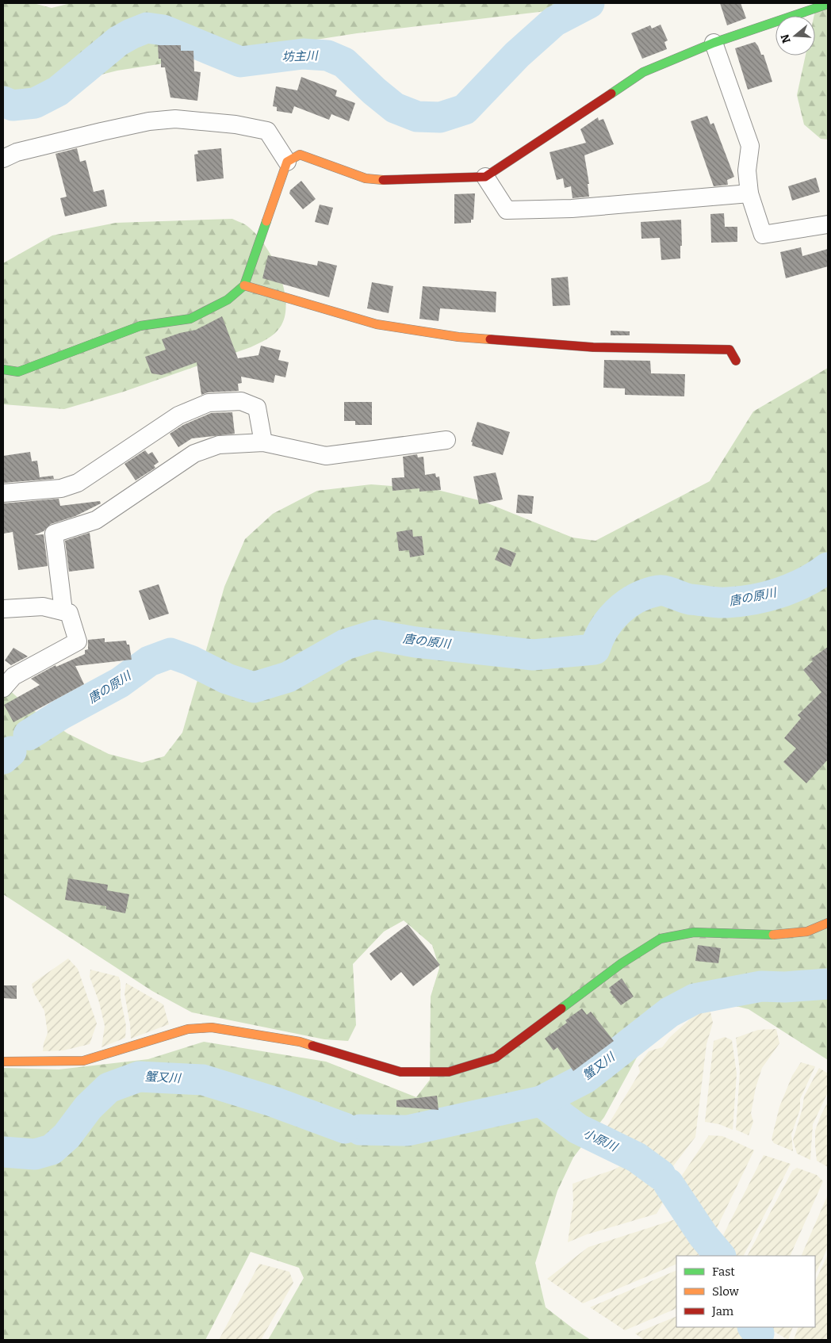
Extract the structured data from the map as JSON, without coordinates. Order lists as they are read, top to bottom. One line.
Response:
{"water":["坊主川","唐の原川","蟹又川","小原川"],"legend":["Fast","Slow","Jam"],"north":"left"}
